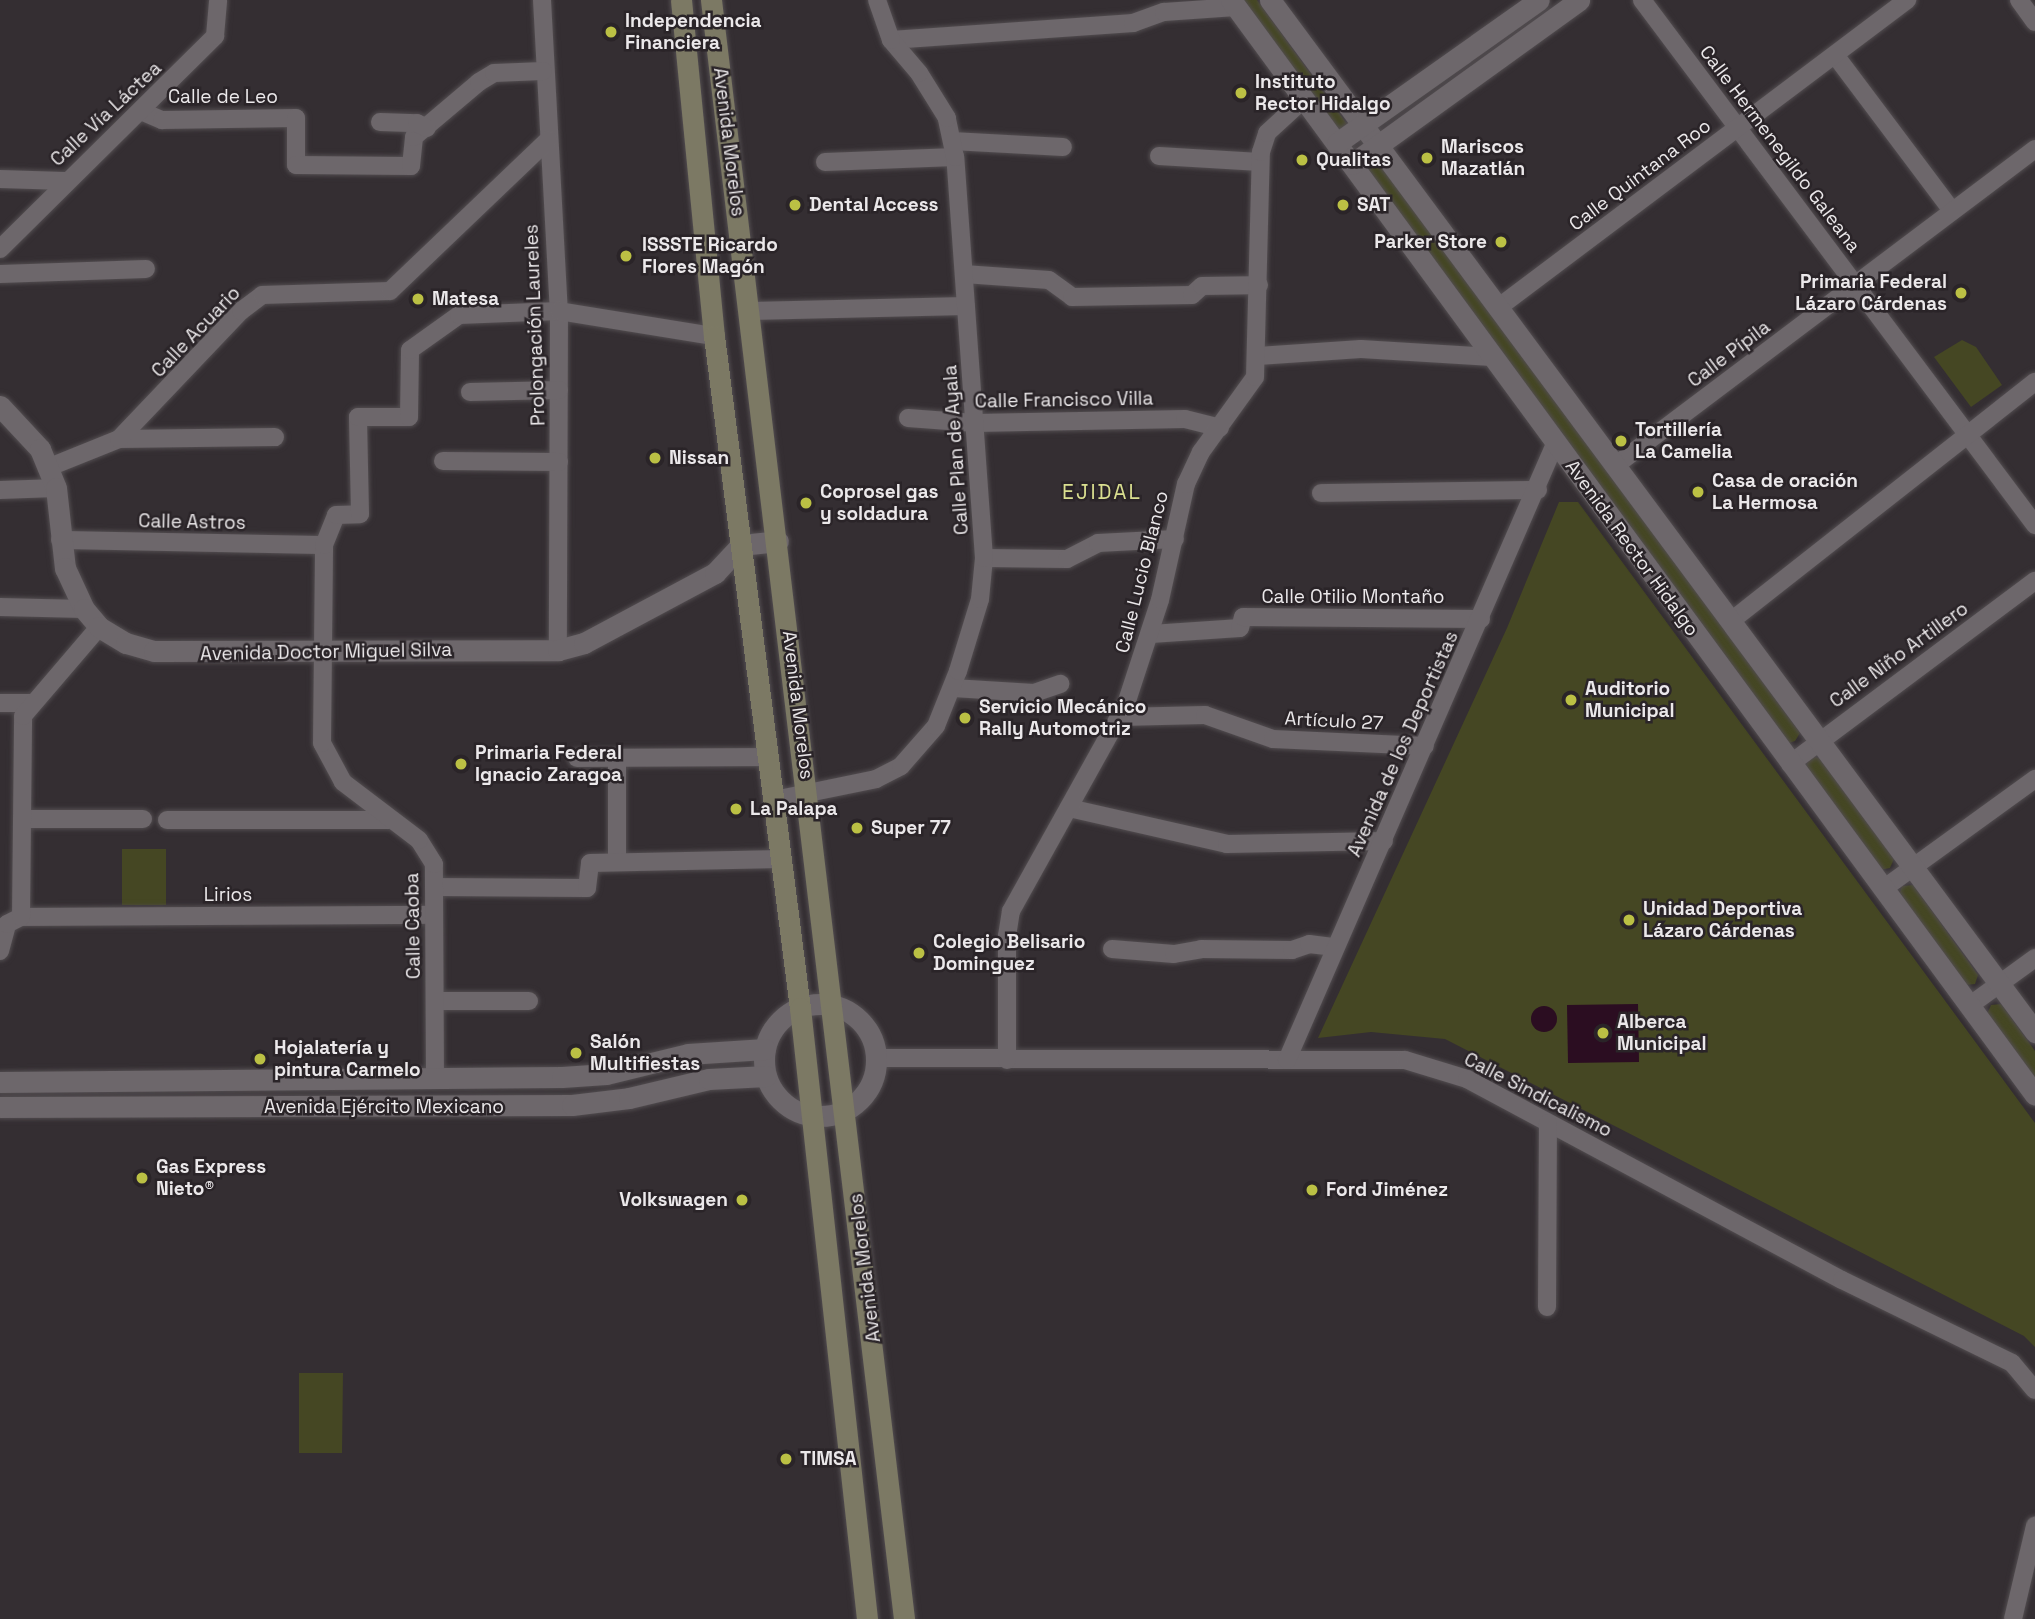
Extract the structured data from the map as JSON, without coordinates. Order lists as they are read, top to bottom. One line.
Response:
{"streets":{"main road":["Avenida Morelos"],"street":["Calle de Leo","Calle Vía Láctea","Calle Hermenegildo Galeana","Calle Quintana Roo","Prolongación Laureles","Calle Acuario","Calle Pípila","Calle Francisco Villa","Calle Plan de Ayala","Calle Astros","Avenida Rector Hidalgo","Calle Lucio Blanco","Calle Otilio Montaño","Avenida Doctor Miguel Silva","Calle Niño Artillero","Artículo 27","Avenida de los Deportistas","Lirios","Calle Caoba","Calle Sindicalismo","Avenida Ejército Mexicano"]},"crossings":[["Calle de Leo","Calle Vía Láctea"],["Calle de Leo","Prolongación Laureles"],["Avenida Morelos","Calle Plan de Ayala"],["Avenida Morelos","Avenida Doctor Miguel Silva"],["Calle Hermenegildo Galeana","Calle Quintana Roo"],["Calle Hermenegildo Galeana","Calle Pípila"],["Calle Quintana Roo","Avenida Rector Hidalgo"],["Prolongación Laureles","Calle Acuario"],["Prolongación Laureles","Avenida Doctor Miguel Silva"],["Calle Acuario","Avenida Doctor Miguel Silva"],["Calle Pípila","Avenida Rector Hidalgo"],["Calle Francisco Villa","Calle Plan de Ayala"],["Calle Francisco Villa","Calle Lucio Blanco"],["Calle Astros","Avenida Doctor Miguel Silva"],["Calle Astros","Calle Caoba"],["Avenida Rector Hidalgo","Calle Lucio Blanco"],["Avenida Rector Hidalgo","Calle Niño Artillero"],["Avenida Rector Hidalgo","Avenida de los Deportistas"],["Calle Lucio Blanco","Calle Otilio Montaño"],["Calle Lucio Blanco","Artículo 27"],["Calle Lucio Blanco","Calle Sindicalismo"],["Calle Otilio Montaño","Avenida de los Deportistas"],["Avenida Doctor Miguel Silva","Calle Caoba"],["Artículo 27","Avenida de los Deportistas"],["Avenida de los Deportistas","Calle Sindicalismo"],["Lirios","Calle Caoba"],["Calle Caoba","Avenida Ejército Mexicano"]],"districts":["EJIDAL"],"places":["Independencia Financiera","Instituto Rector Hidalgo","Mariscos Mazatlán","Qualitas","Dental Access","SAT","Parker Store","ISSSTE Ricardo Flores Magón","Primaria Federal Lázaro Cárdenas","Matesa","Tortillería La Camelia","Nissan","Casa de oración La Hermosa","Coprosel gas y soldadura","Auditorio Municipal","Servicio Mecánico Rally Automotriz","Primaria Federal Ignacio Zaragoa","La Palapa","Super 77","Unidad Deportiva Lázaro Cárdenas","Colegio Belisario Dominguez","Alberca Municipal","Salón Multifiestas","Hojalatería y pintura Carmelo","Gas Express Nieto®","Ford Jiménez","Volkswagen","TIMSA"]}
